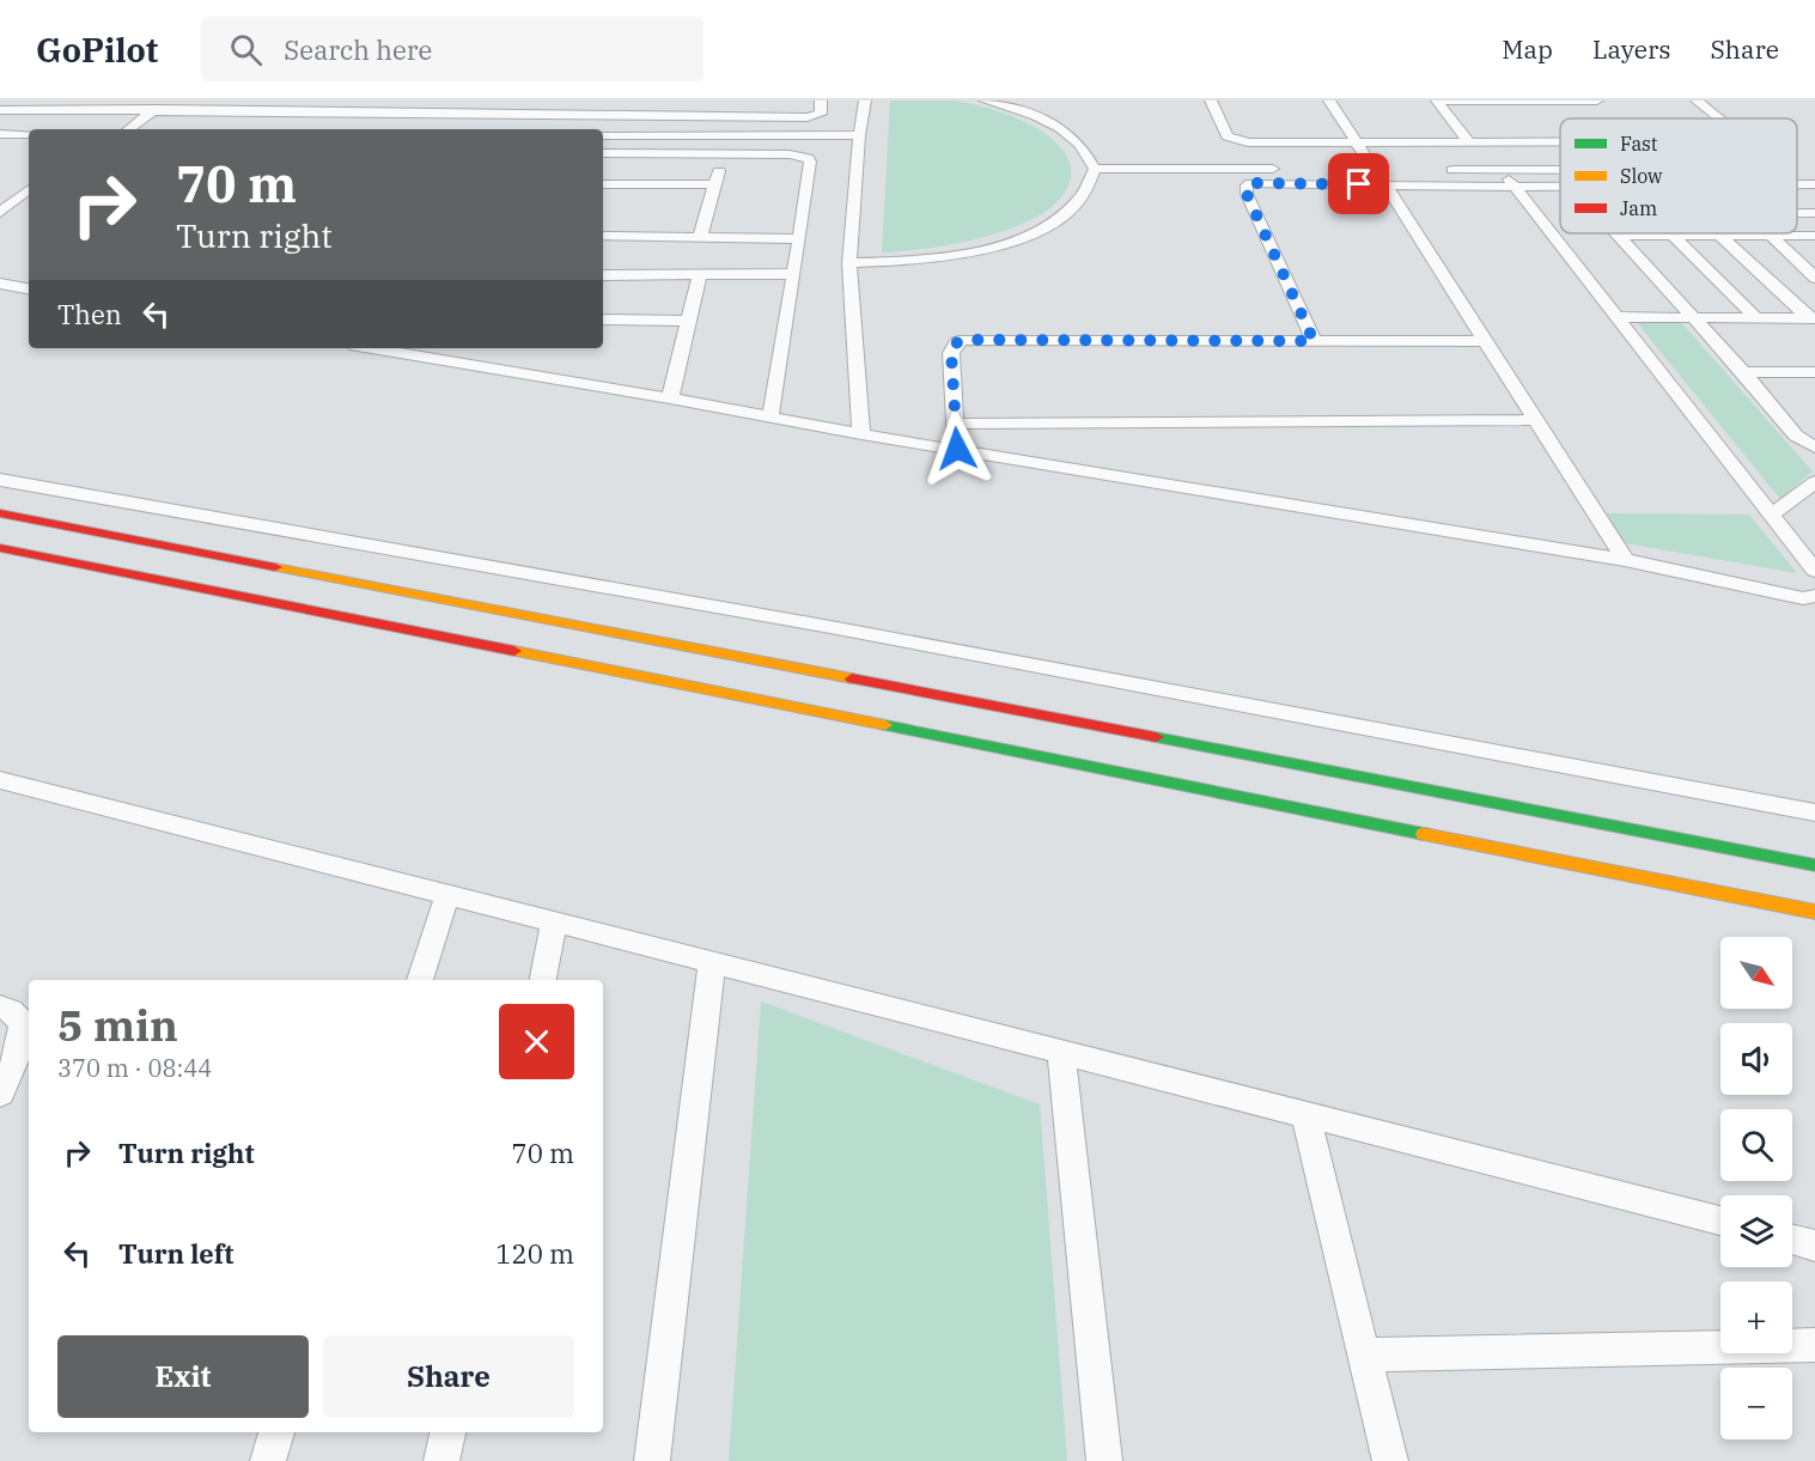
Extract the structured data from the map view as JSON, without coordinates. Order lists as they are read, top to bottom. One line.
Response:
{"legend":["Fast","Slow","Jam"],"north":"bottom right","page":{"header":"GoPilot","search":"Search here","nav":["Map","Layers","Share"],"turn":["70 m","Turn right"],"then":"Then","map_buttons":["+","−"],"heading":["5 min","370 m · 08:44"],"list":[{"name":"Turn right","value":"70 m"},{"name":"Turn left","value":"120 m"}],"buttons":["Exit","Share"]}}
